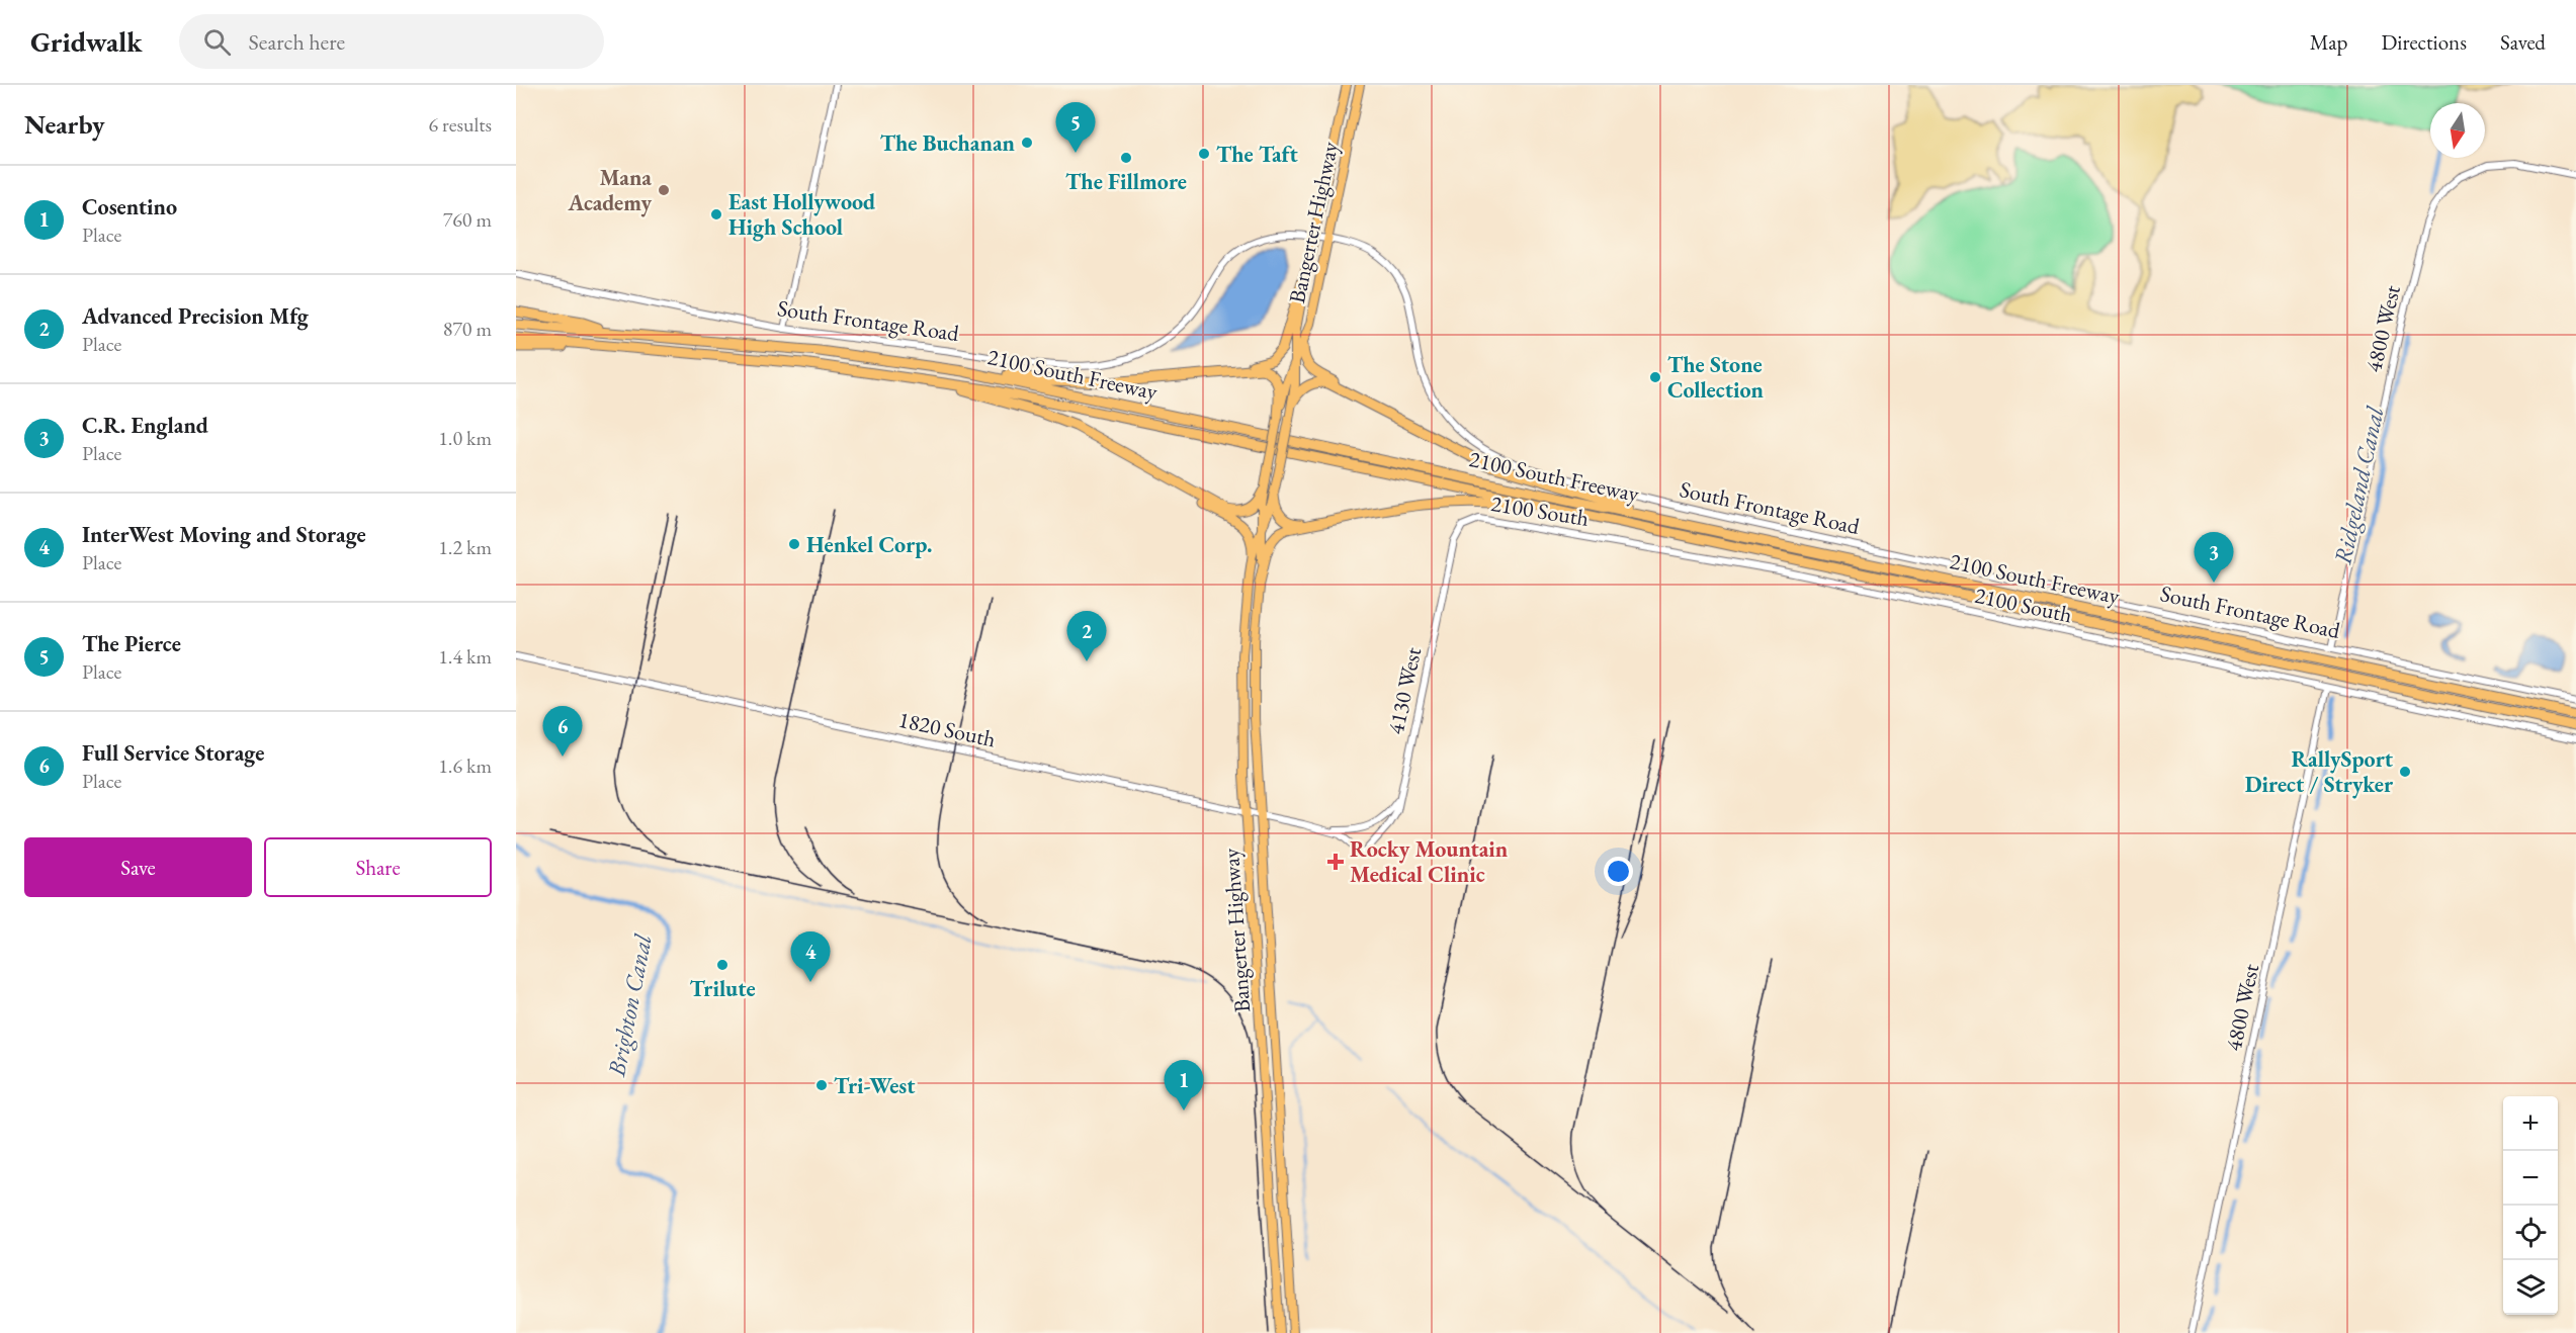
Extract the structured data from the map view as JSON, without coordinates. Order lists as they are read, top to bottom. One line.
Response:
{"streets":{"highway":["Bangerter Highway","2100 South Freeway"],"street":["South Frontage Road","4800 West","2100 South","4130 West","1820 South"]},"crossings":[["Bangerter Highway","South Frontage Road"],["Bangerter Highway","1820 South"],["South Frontage Road","4800 West"],["4800 West","2100 South"],["2100 South","4130 West"],["4130 West","1820 South"]],"water":["Ridgeland Canal","Brighton Canal"],"places":{"other":["The Buchanan","The Taft","The Fillmore","Mana Academy","East Hollywood High School","The Stone Collection","Henkel Corp.","RallySport Direct / Stryker","Trilute","Tri-West"],"health":["Rocky Mountain Medical Clinic"]},"north":"bottom","page":{"header":"Gridwalk","search":"Search here","nav":["Map","Directions","Saved"],"heading":["Nearby","6 results"],"pins":["5","3","2","6","4","1"],"list":[{"mark":"1","name":"Cosentino","note":"Place","value":"760 m"},{"mark":"2","name":"Advanced Precision Mfg","note":"Place","value":"870 m"},{"mark":"3","name":"C.R. England","note":"Place","value":"1.0 km"},{"mark":"4","name":"InterWest Moving and Storage","note":"Place","value":"1.2 km"},{"mark":"5","name":"The Pierce","note":"Place","value":"1.4 km"},{"mark":"6","name":"Full Service Storage","note":"Place","value":"1.6 km"}],"buttons":["Save","Share"],"map_buttons":["+","−"]}}
